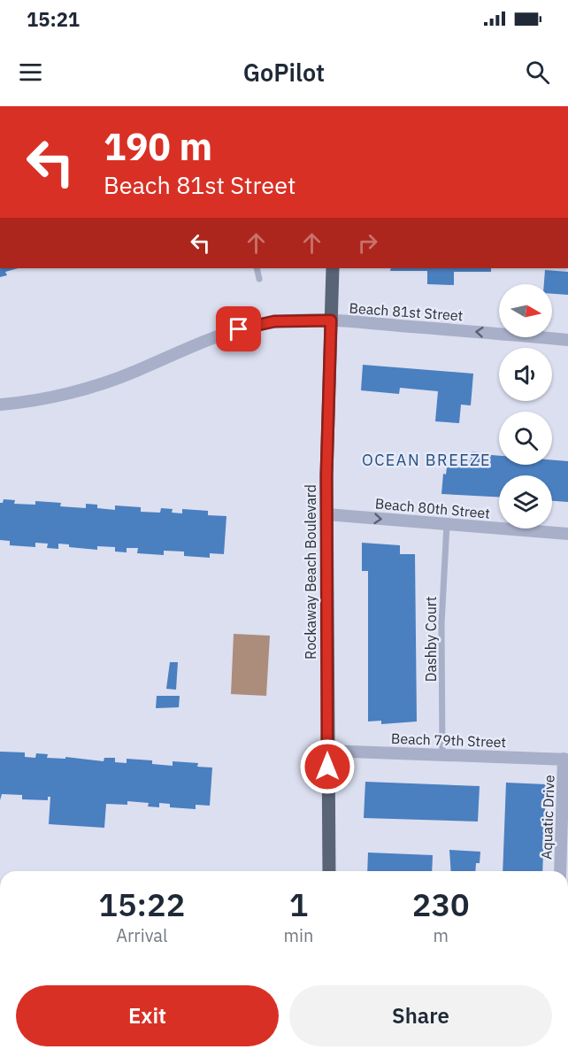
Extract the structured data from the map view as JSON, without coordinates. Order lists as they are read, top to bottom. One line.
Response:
{"streets":{"main road":["Rockaway Beach Boulevard"],"street":["Beach 81st Street","Beach 80th Street","Beach 79th Street","Aquatic Drive"],"lane":["Dashby Court"]},"crossings":[["Beach 81st Street","Rockaway Beach Boulevard"],["Beach 80th Street","Rockaway Beach Boulevard"],["Beach 80th Street","Dashby Court"],["Rockaway Beach Boulevard","Beach 79th Street"],["Dashby Court","Beach 79th Street"],["Beach 79th Street","Aquatic Drive"]],"one_way":["Beach 81st Street","Beach 80th Street"],"districts":["OCEAN BREEZE"],"north":"right","page":{"status":"15:21","header":"GoPilot","turn":["190 m","Beach 81st Street"],"eta":["15:22","Arrival","1","min","230","m"],"buttons":["Exit","Share"]}}
